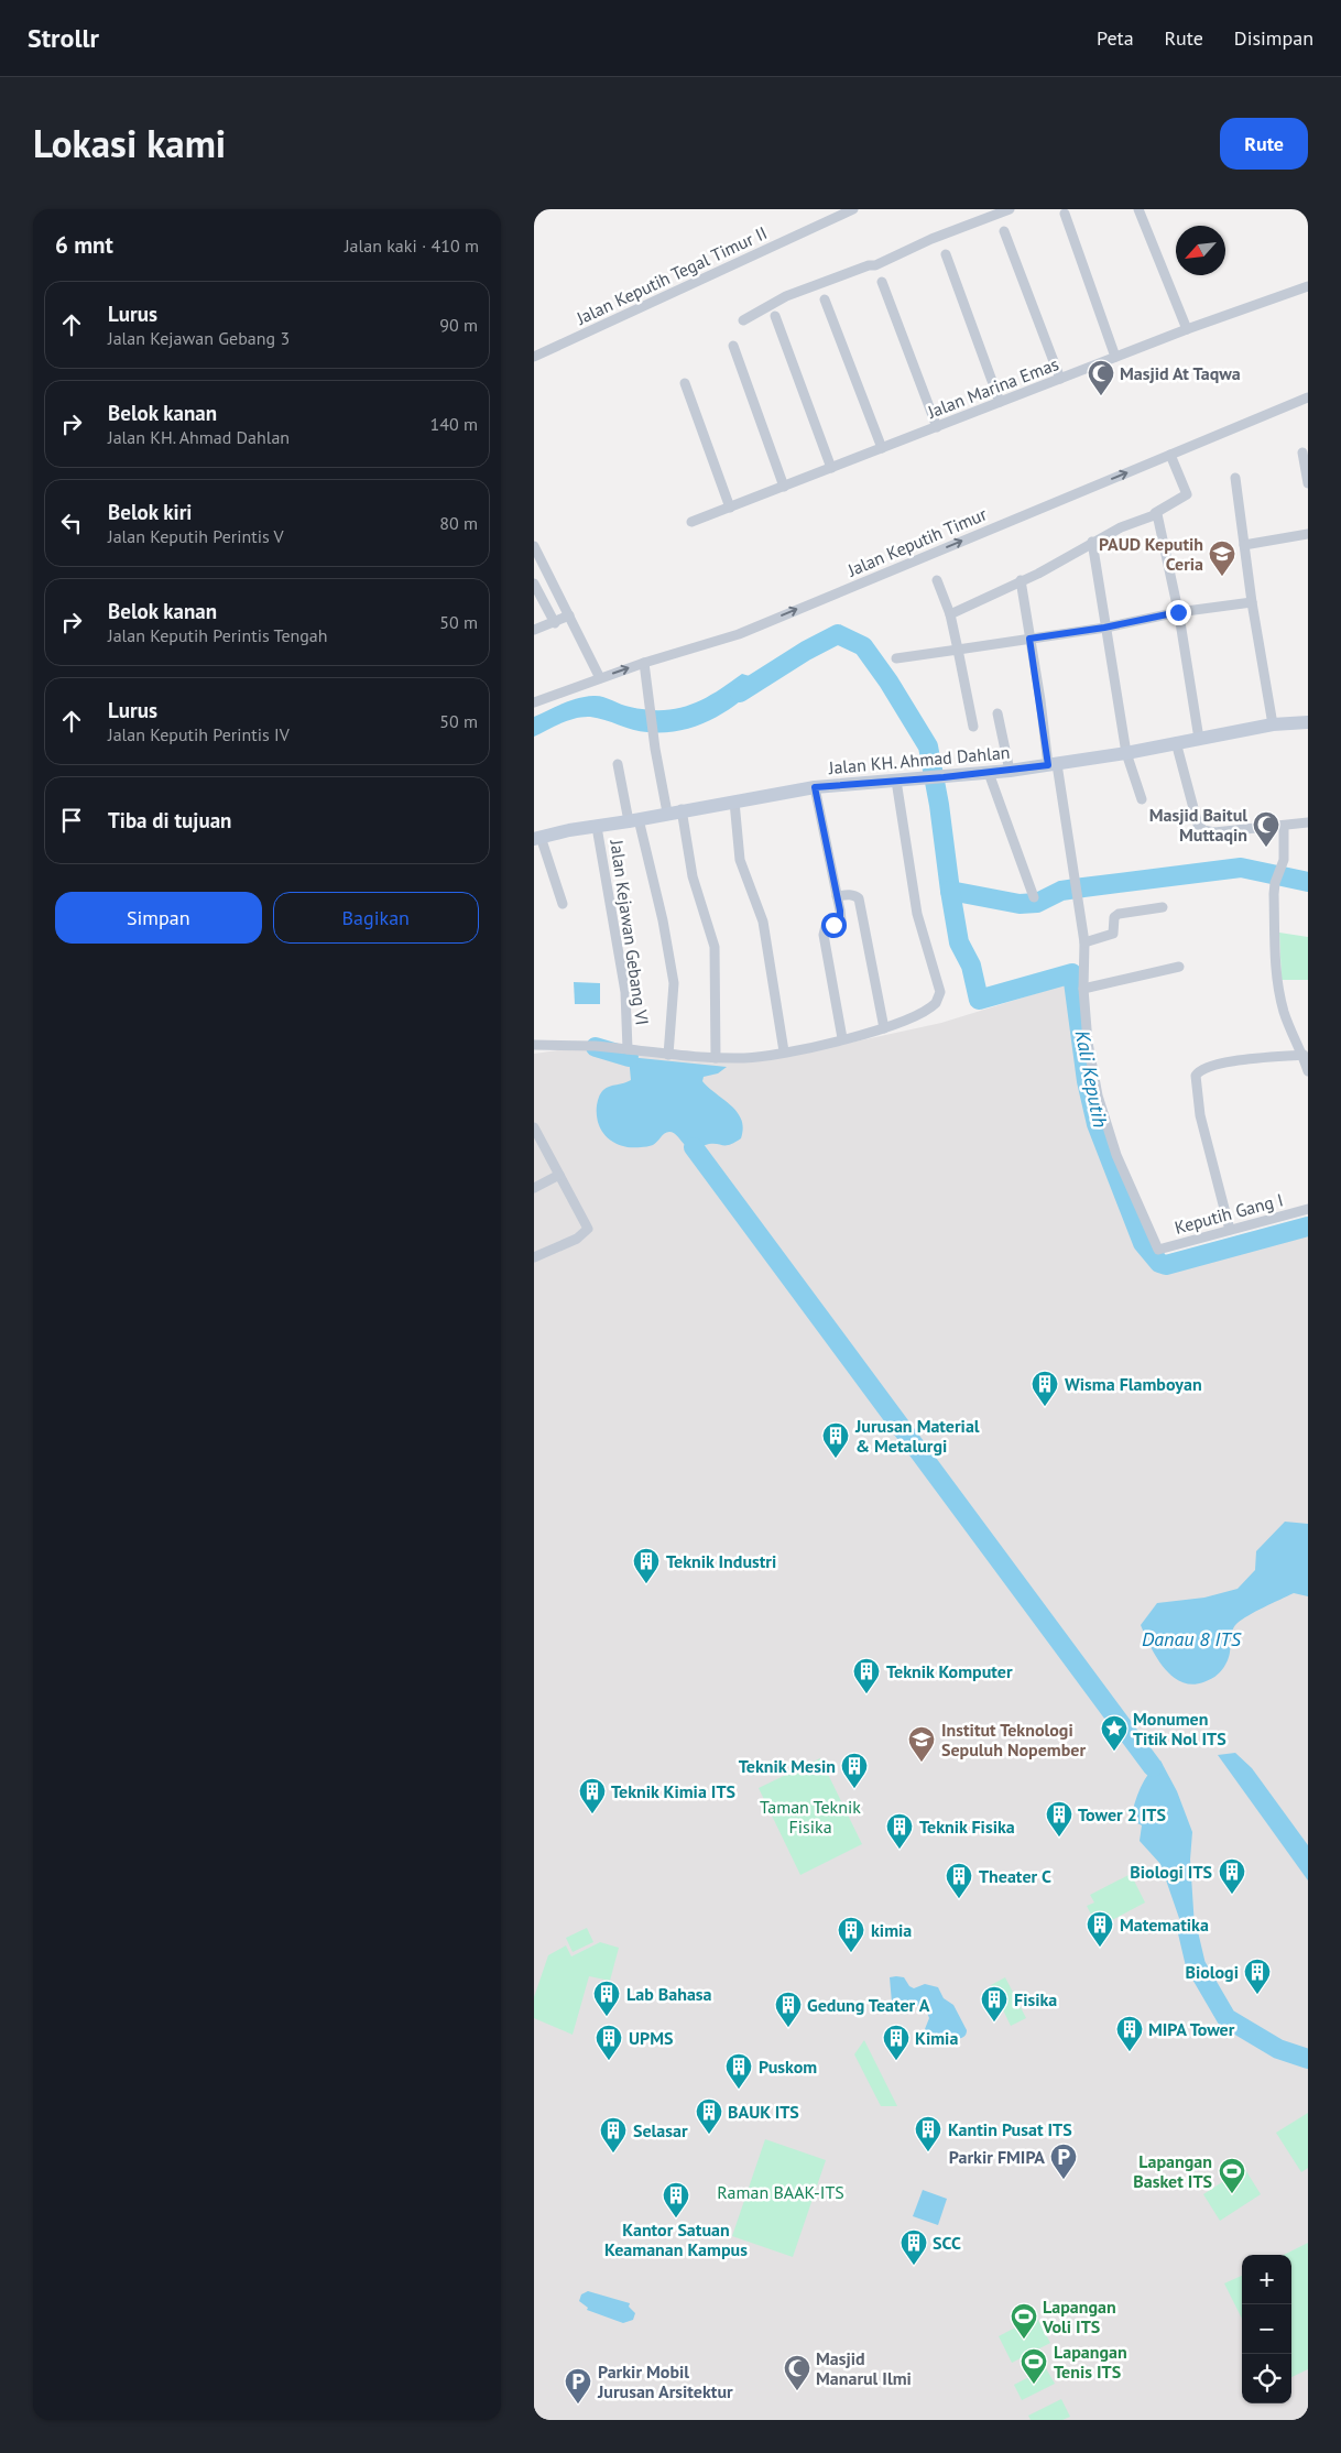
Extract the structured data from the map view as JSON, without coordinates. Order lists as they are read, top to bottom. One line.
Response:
{"streets":{"street":["Jalan Keputih Tegal Timur II","Jalan Marina Emas","Jalan Keputih Timur","Jalan KH. Ahmad Dahlan","Jalan Kejawan Gebang VI","Keputih Gang I"]},"crossings":[["Jalan KH. Ahmad Dahlan","Jalan Kejawan Gebang VI"]],"water":["Kali Keputih","Danau 8 ITS"],"parks":["Taman Teknik Fisika","Raman BAAK-ITS"],"places":{"mosque":["Masjid At Taqwa","Masjid Baitul Muttaqin","Masjid Manarul Ilmi"],"school or university":["PAUD Keputih Ceria","Institut Teknologi Sepuluh Nopember"],"building":["Wisma Flamboyan","Jurusan Material & Metalurgi","Teknik Industri","Teknik Komputer","Teknik Mesin","Teknik Kimia ITS","Tower 2 ITS","Teknik Fisika","Biologi ITS","Theater C","Matematika","kimia","Biologi","Lab Bahasa","Fisika","Gedung Teater A","MIPA Tower","UPMS","Kimia","Puskom","BAUK ITS","Kantin Pusat ITS","Selasar","Kantor Satuan Keamanan Kampus","SCC"],"place":["Monumen Titik Nol ITS"],"parking":["Parkir FMIPA","Parkir Mobil Jurusan Arsitektur"],"sports":["Lapangan Basket ITS","Lapangan Voli ITS","Lapangan Tenis ITS"]},"north":"bottom left","page":{"header":"Strollr","nav":["Peta","Rute","Disimpan"],"title":"Lokasi kami","buttons":["Rute",["Simpan","Bagikan"]],"heading":["6 mnt","Jalan kaki · 410 m"],"list":[["Lurus","Jalan Kejawan Gebang 3","90 m"],["Belok kanan","Jalan KH. Ahmad Dahlan","140 m"],["Belok kiri","Jalan Keputih Perintis V","80 m"],["Belok kanan","Jalan Keputih Perintis Tengah","50 m"],["Lurus","Jalan Keputih Perintis IV","50 m"],"Tiba di tujuan"],"map_buttons":["+","−"]}}
